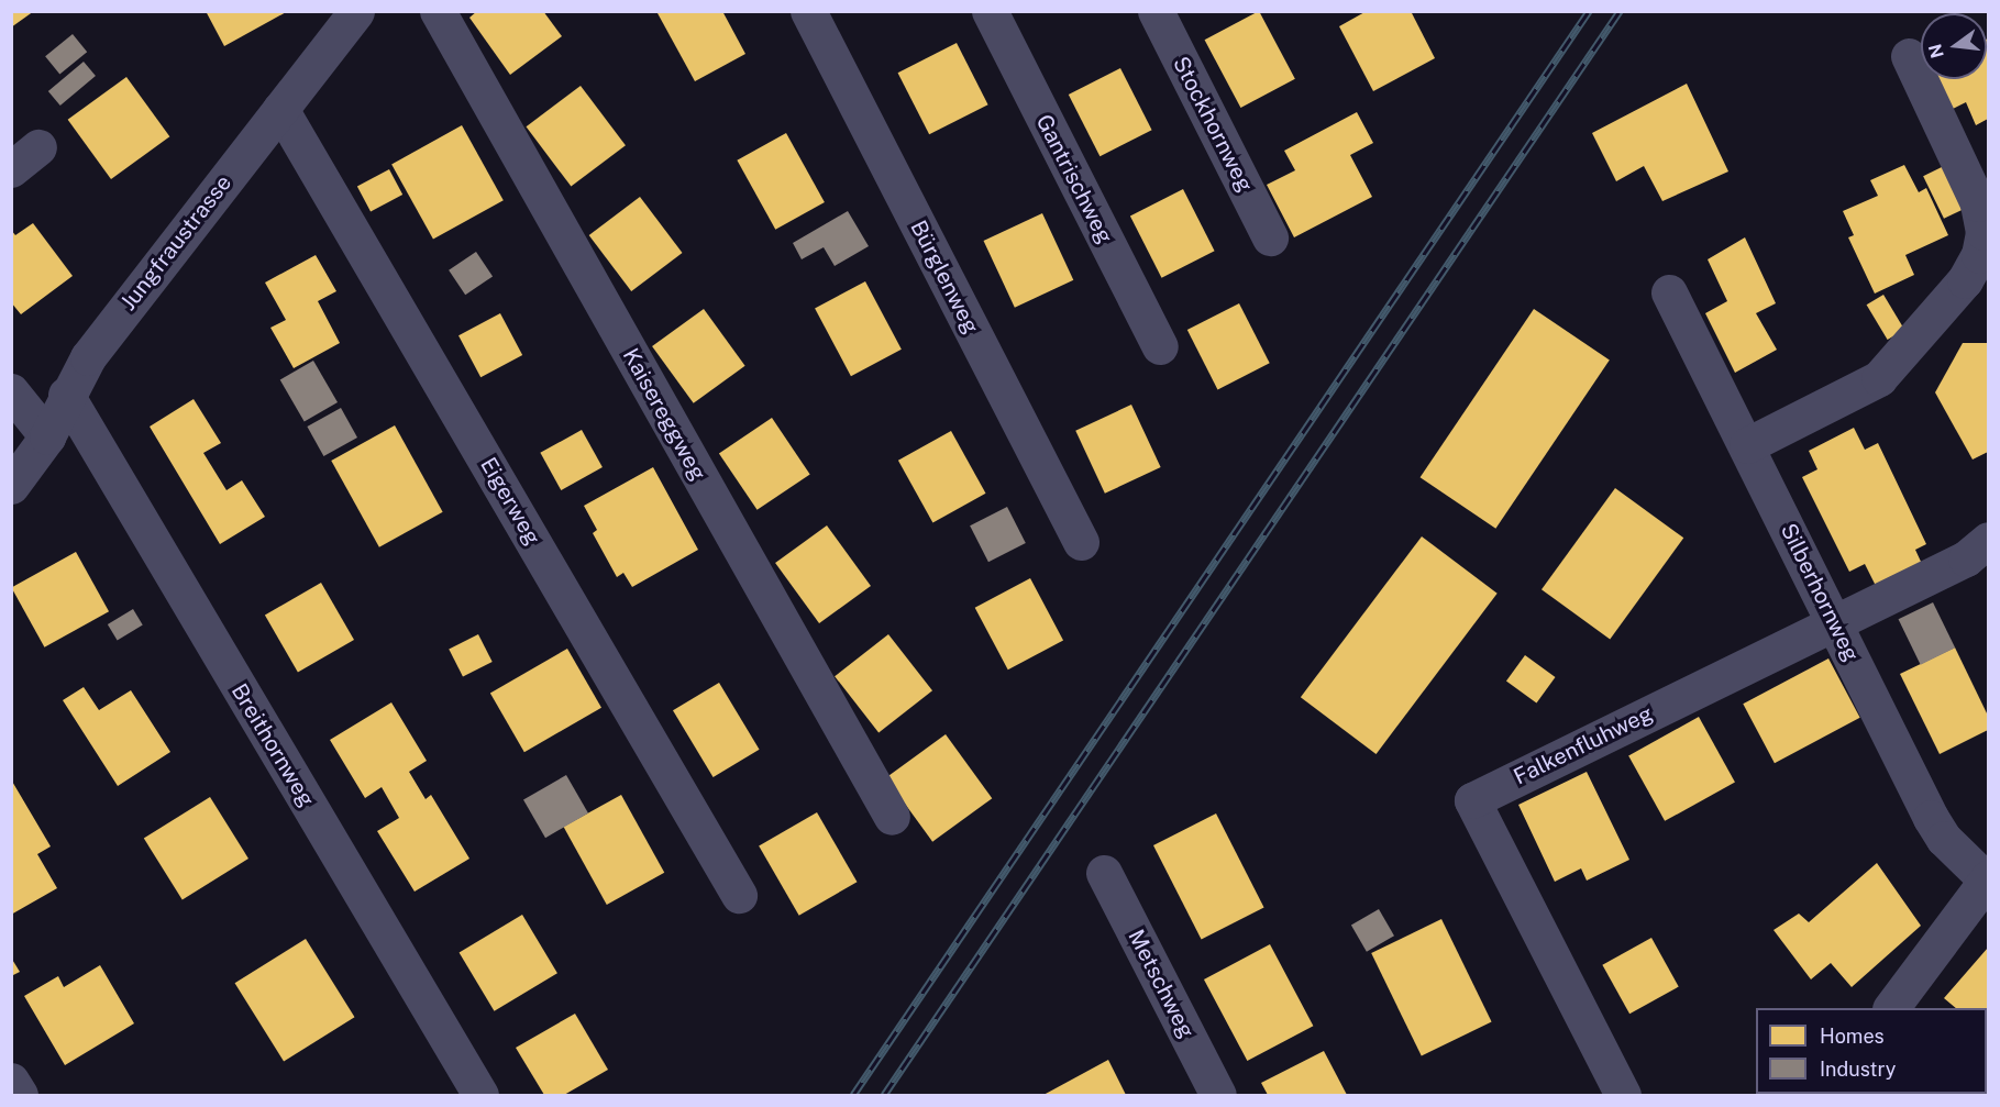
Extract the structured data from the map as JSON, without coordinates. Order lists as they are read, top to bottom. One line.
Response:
{"streets":{"street":["Stockhornweg","Gantrischweg","Jungfraustrasse","Bürglenweg","Kaisereggweg","Eigerweg","Silberhornweg","Breithornweg","Falkenfluhweg","Metschweg"]},"crossings":[["Jungfraustrasse","Eigerweg"],["Jungfraustrasse","Breithornweg"],["Silberhornweg","Falkenfluhweg"]],"legend":["Homes","Industry"],"north":"left"}
